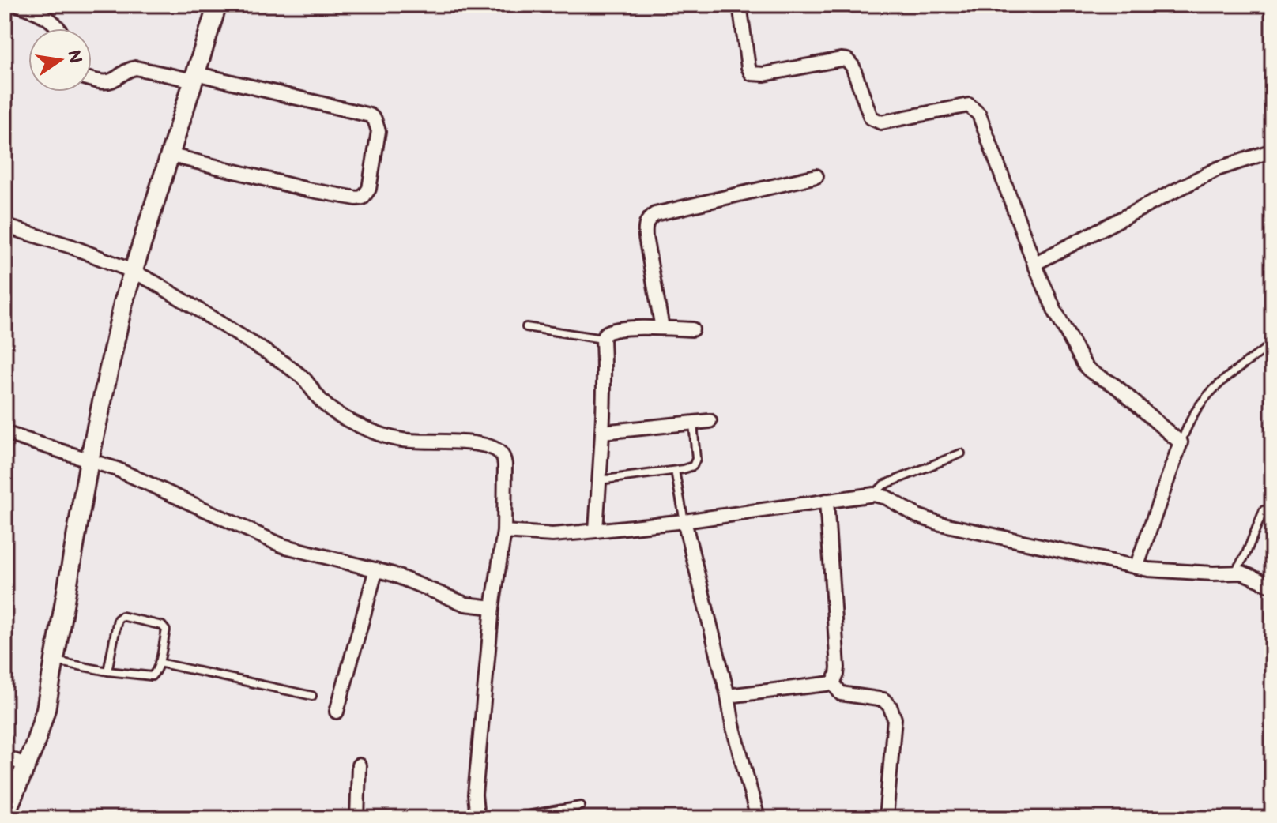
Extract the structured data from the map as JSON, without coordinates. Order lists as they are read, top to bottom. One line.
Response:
{"north":"right"}
